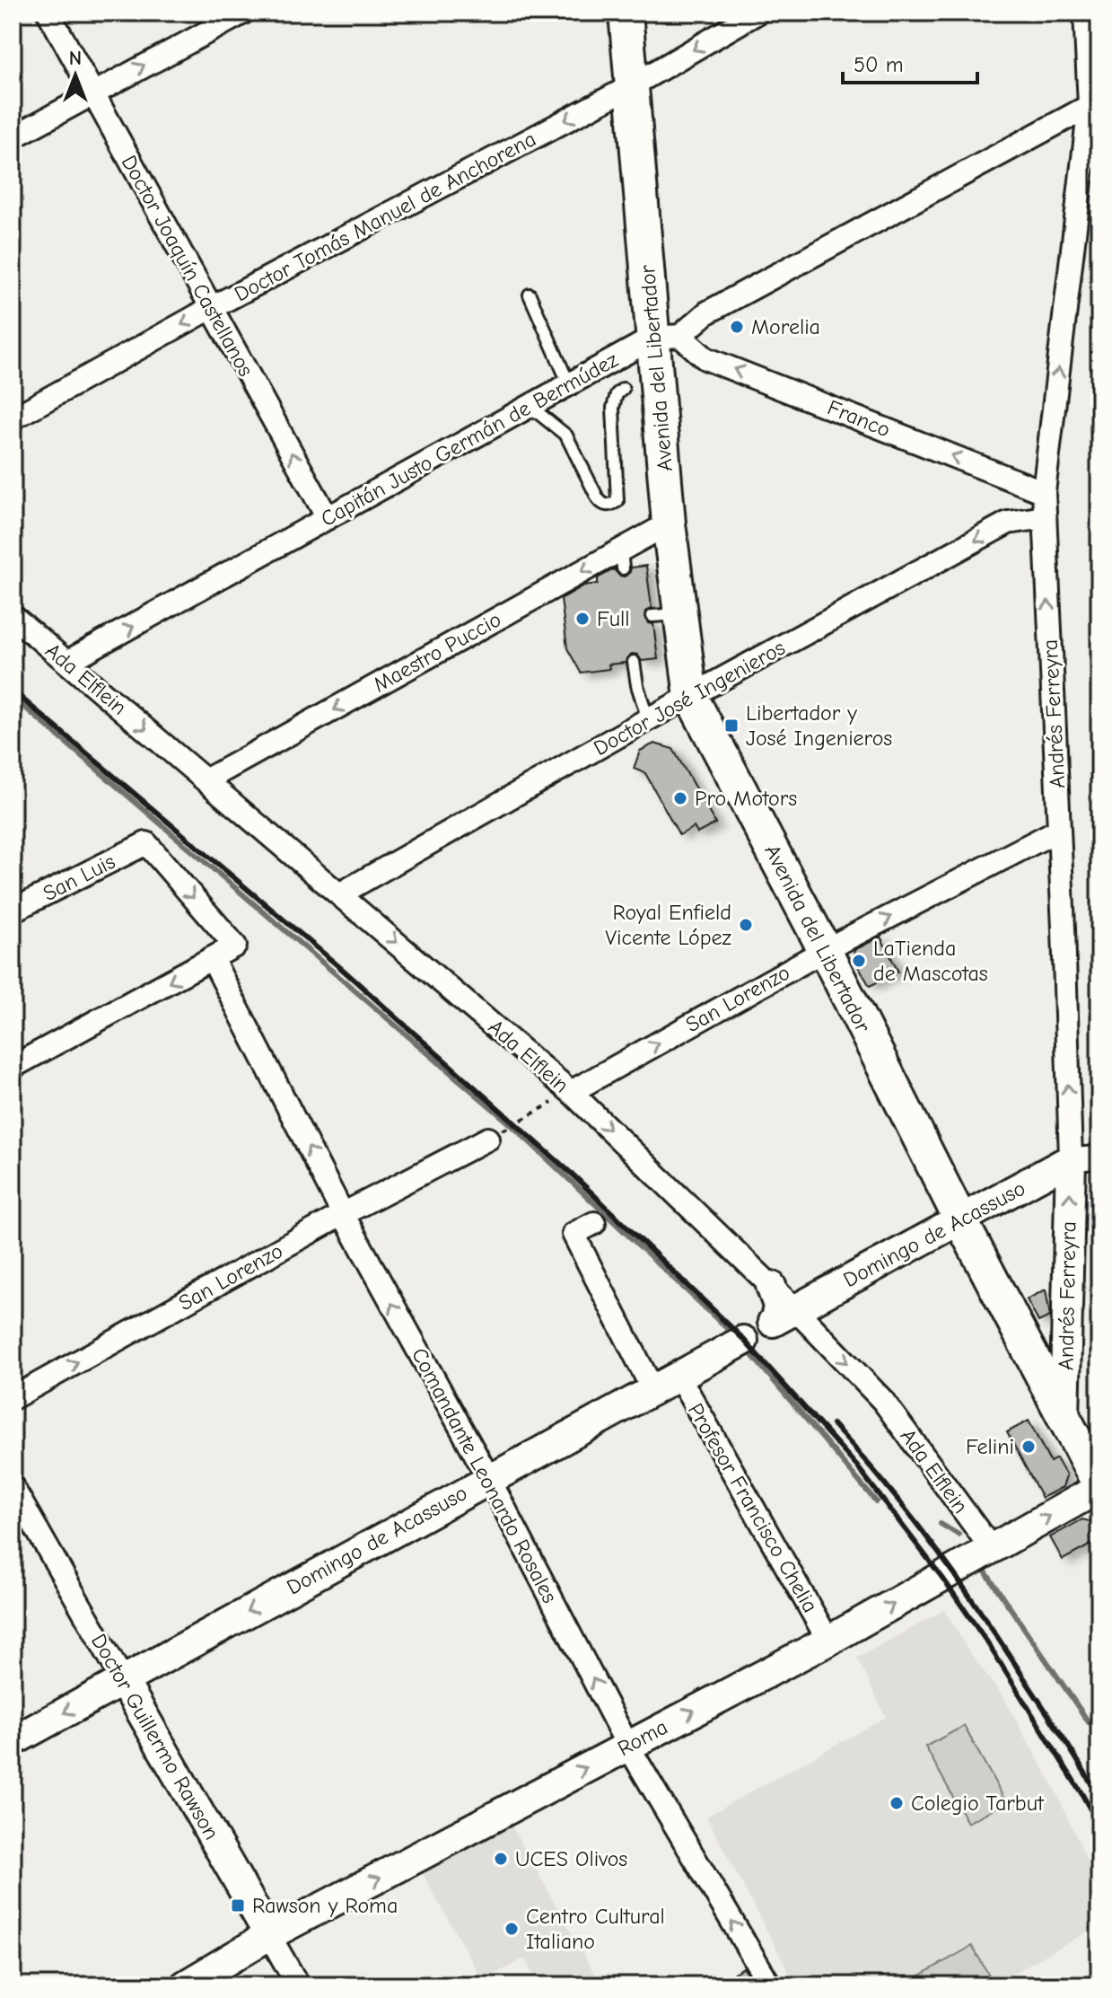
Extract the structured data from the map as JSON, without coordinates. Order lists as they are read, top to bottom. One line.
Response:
{"streets":{"main road":["Avenida del Libertador"],"street":["Doctor Tomás Manuel de Anchorena","Doctor Joaquín Castellanos","Franco","Capitán Justo Germán de Bermúdez","Maestro Puccio","Ada Elflein","Doctor José Ingenieros","Andrés Ferreyra","San Luis","San Lorenzo","Domingo de Acassuso","Comandante Leonardo Rosales","Profesor Francisco Chelia","Doctor Guillermo Rawson","Roma"]},"crossings":[["Doctor Tomás Manuel de Anchorena","Doctor Joaquín Castellanos"],["Doctor Tomás Manuel de Anchorena","Avenida del Libertador"],["Doctor Joaquín Castellanos","Capitán Justo Germán de Bermúdez"],["Avenida del Libertador","Franco"],["Avenida del Libertador","Capitán Justo Germán de Bermúdez"],["Avenida del Libertador","Maestro Puccio"],["Avenida del Libertador","Doctor José Ingenieros"],["Avenida del Libertador","Andrés Ferreyra"],["Avenida del Libertador","San Lorenzo"],["Avenida del Libertador","Domingo de Acassuso"],["Avenida del Libertador","Roma"],["Franco","Capitán Justo Germán de Bermúdez"],["Franco","Andrés Ferreyra"],["Capitán Justo Germán de Bermúdez","Ada Elflein"],["Capitán Justo Germán de Bermúdez","Andrés Ferreyra"],["Maestro Puccio","Ada Elflein"],["Ada Elflein","Doctor José Ingenieros"],["Ada Elflein","San Lorenzo"],["Ada Elflein","Domingo de Acassuso"],["Ada Elflein","Roma"],["Doctor José Ingenieros","Andrés Ferreyra"],["Andrés Ferreyra","San Lorenzo"],["Andrés Ferreyra","Domingo de Acassuso"],["San Luis","Comandante Leonardo Rosales"],["San Lorenzo","Comandante Leonardo Rosales"],["Domingo de Acassuso","Comandante Leonardo Rosales"],["Domingo de Acassuso","Profesor Francisco Chelia"],["Domingo de Acassuso","Doctor Guillermo Rawson"],["Comandante Leonardo Rosales","Roma"],["Profesor Francisco Chelia","Roma"],["Doctor Guillermo Rawson","Roma"]],"one_way":["Doctor Tomás Manuel de Anchorena","Doctor Joaquín Castellanos","Franco","Maestro Puccio","Ada Elflein","Doctor José Ingenieros","Andrés Ferreyra","San Lorenzo","Domingo de Acassuso","Comandante Leonardo Rosales","Roma"],"places":{"other":["Morelia","Full","Pro Motors","Royal Enfield Vicente López","LaTienda de Mascotas","Felini","Colegio Tarbut","UCES Olivos","Centro Cultural Italiano"],"transit":["Libertador y José Ingenieros","Rawson y Roma"]},"scale_bar":"50 m","north":"top"}
